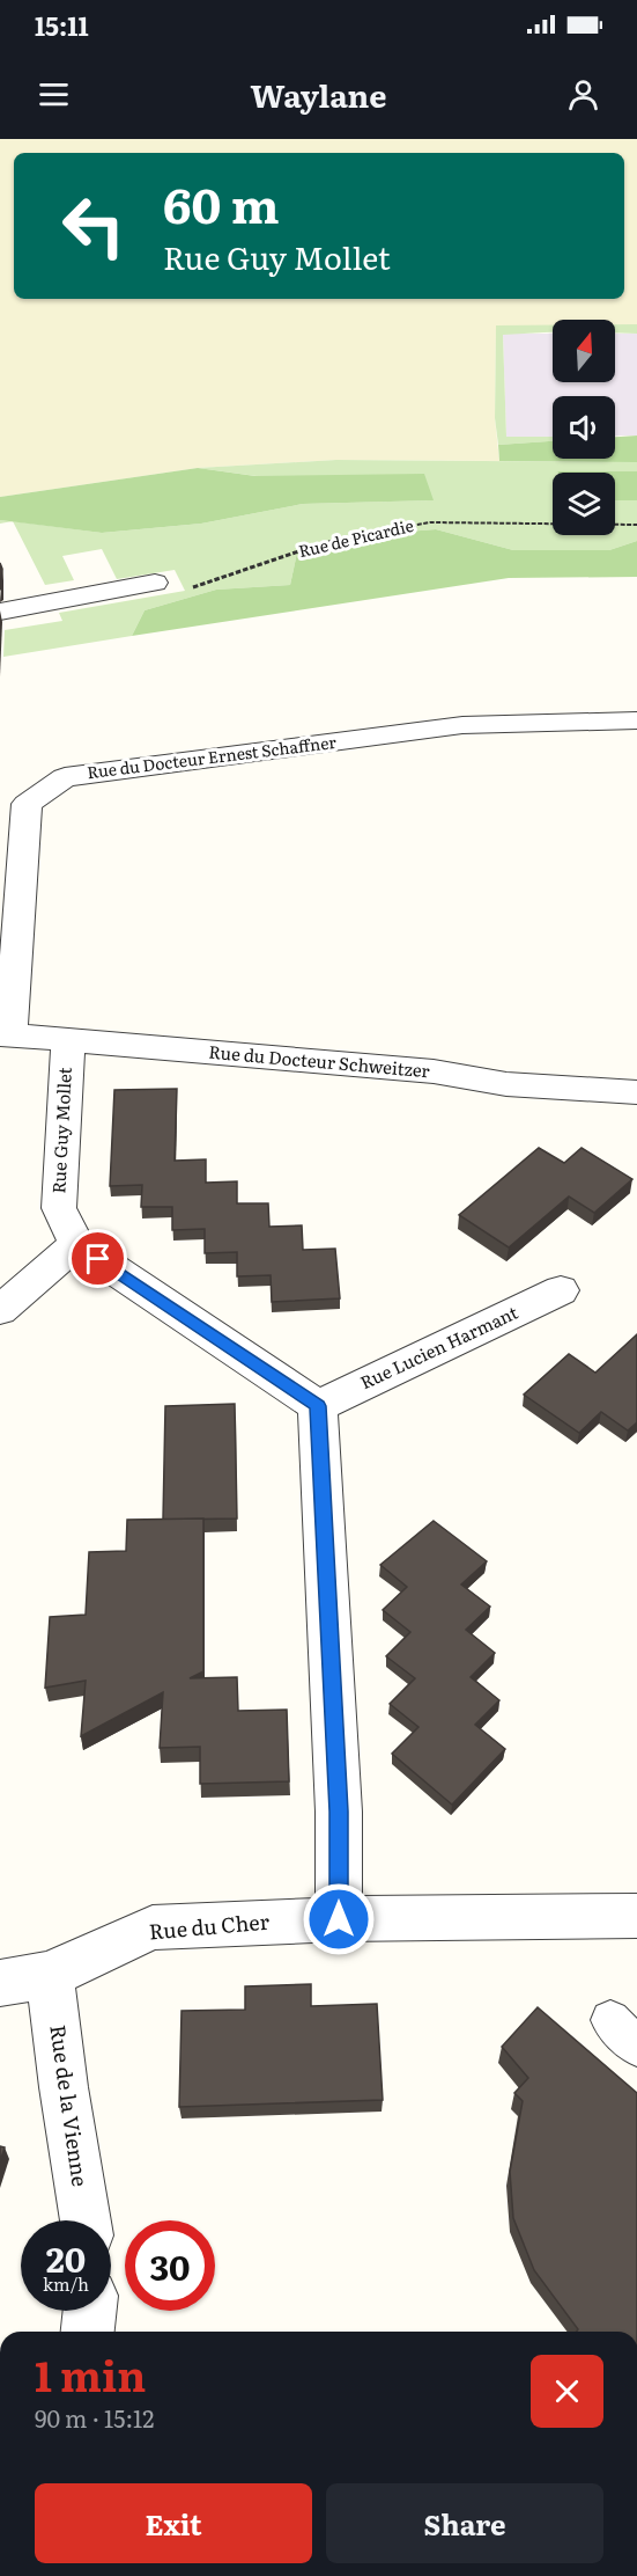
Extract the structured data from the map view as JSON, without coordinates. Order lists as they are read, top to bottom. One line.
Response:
{"streets":{"street":["Rue du Docteur Ernest Schaffner","Rue du Docteur Schweitzer","Rue Guy Mollet","Rue Lucien Harmant","Rue du Cher","Rue de la Vienne"],"path":["Rue de Picardie"]},"crossings":[["Rue du Docteur Ernest Schaffner","Rue du Docteur Schweitzer"],["Rue du Docteur Schweitzer","Rue Guy Mollet"],["Rue du Cher","Rue de la Vienne"]],"north":"top","page":{"status":"15:11","header":"Waylane","turn":["60 m","Rue Guy Mollet"],"speed":"20 km/h","limit":"30","heading":["1 min","90 m · 15:12"],"buttons":["Exit","Share"]}}
